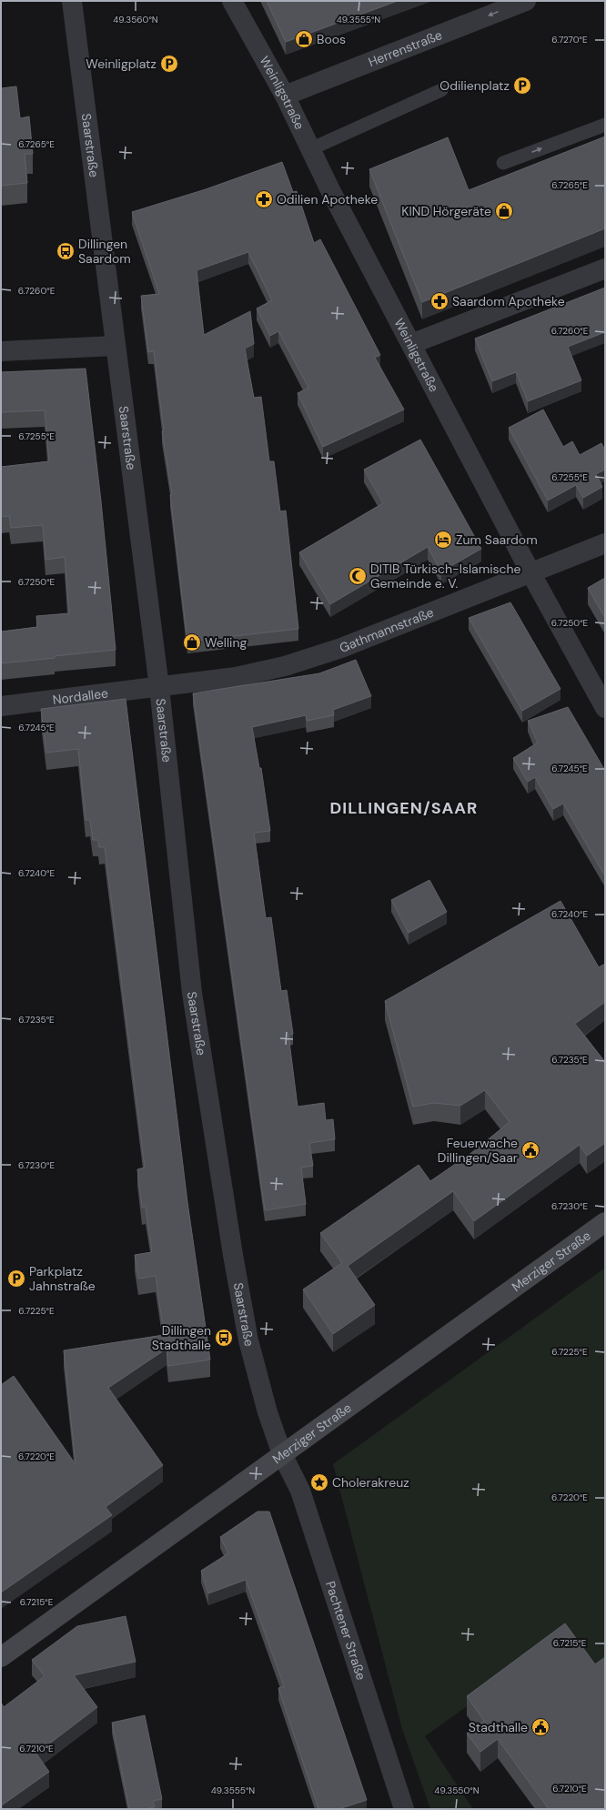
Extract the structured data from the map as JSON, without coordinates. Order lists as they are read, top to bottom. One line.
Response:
{"streets":{"main road":["Merziger Straße"],"street":["Herrenstraße","Weinligstraße","Saarstraße","Gathmannstraße","Nordallee","Pachtener Straße"]},"crossings":[["Herrenstraße","Weinligstraße"],["Weinligstraße","Gathmannstraße"],["Saarstraße","Gathmannstraße"],["Saarstraße","Nordallee"],["Saarstraße","Merziger Straße"],["Saarstraße","Pachtener Straße"],["Gathmannstraße","Nordallee"],["Merziger Straße","Pachtener Straße"]],"one_way":["Herrenstraße"],"districts":["DILLINGEN/SAAR"],"places":{"shop":["Boos","KIND Hörgeräte","Welling"],"parking":["Weinligplatz","Odilienplatz","Parkplatz Jahnstraße"],"pharmacy":["Odilien Apotheke","Saardom Apotheke"],"bus stop":["Dillingen Saardom","Dillingen Stadthalle"],"hotel":["Zum Saardom"],"mosque":["DITIB Türkisch-Islamische Gemeinde e. V."],"public building":["Feuerwache Dillingen/Saar","Stadthalle"],"place":["Cholerakreuz"]},"coordinates":["49.3560°N","49.3555°N","6.7270°E","6.7265°E","6.7260°E","6.7255°E","6.7250°E","6.7245°E","6.7240°E","6.7235°E","6.7230°E","6.7225°E","6.7220°E","6.7215°E","6.7210°E","49.3550°N"]}
